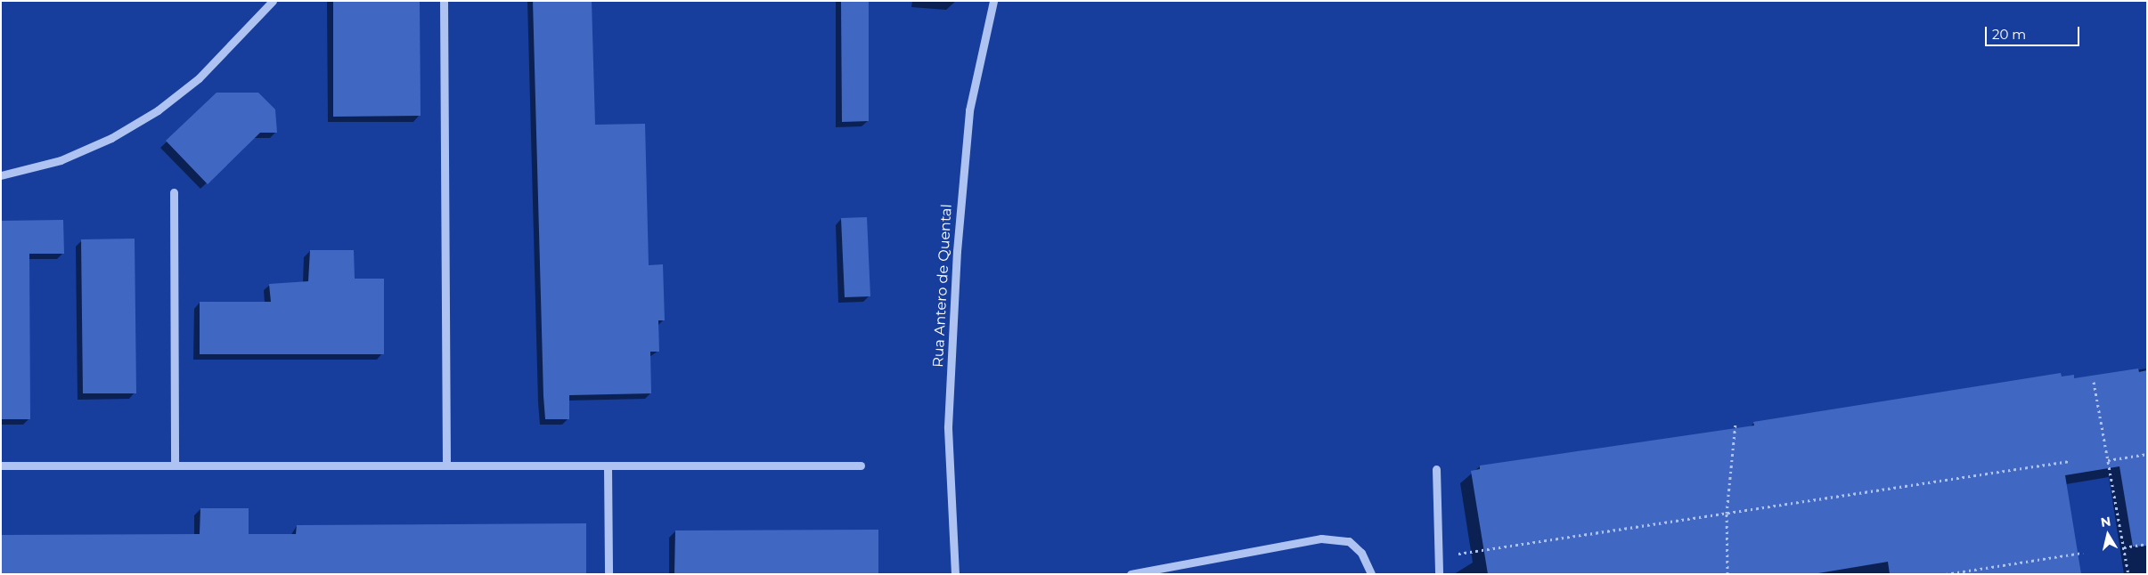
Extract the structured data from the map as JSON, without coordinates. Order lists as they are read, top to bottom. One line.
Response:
{"streets":{"street":["Rua Antero de Quental"]},"scale_bar":"20 m","north":"top"}
